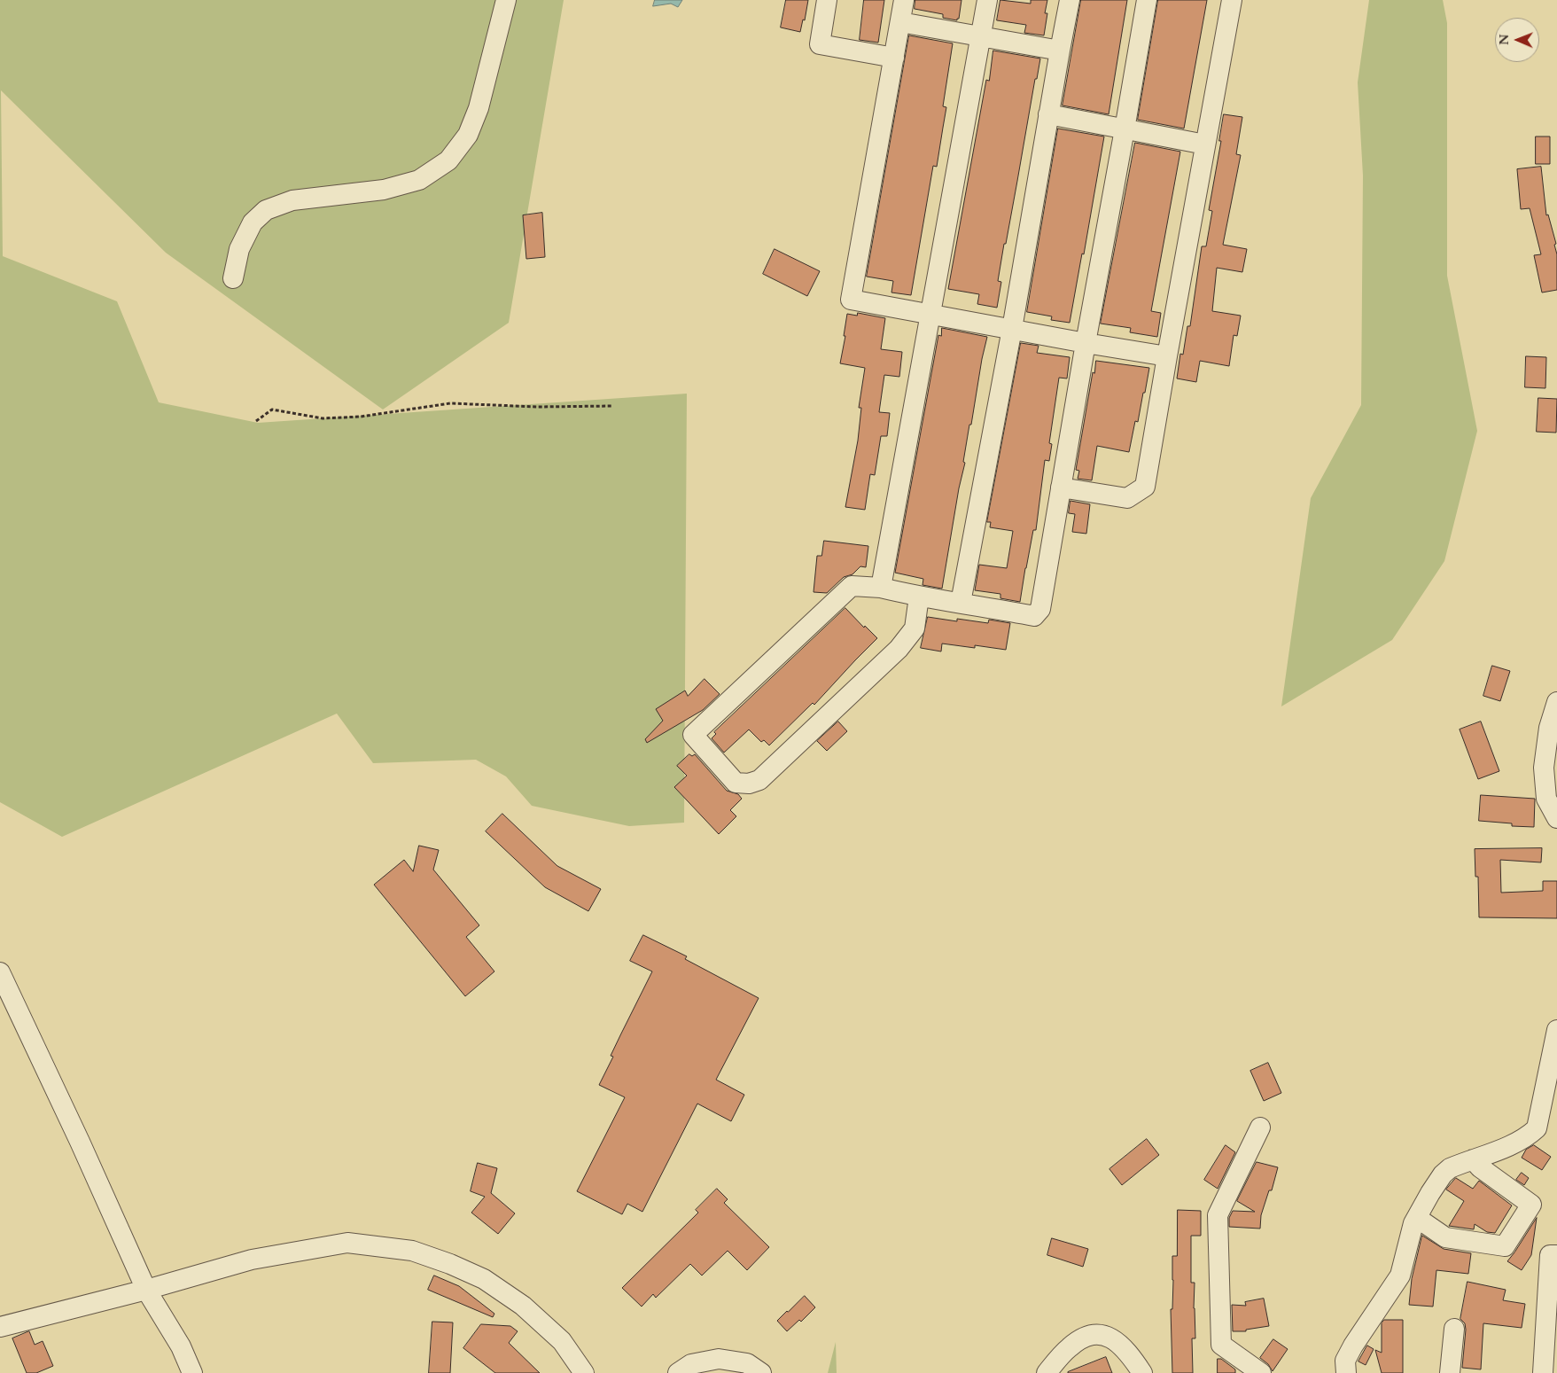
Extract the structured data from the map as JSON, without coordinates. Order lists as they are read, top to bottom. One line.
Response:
{"north":"left"}
